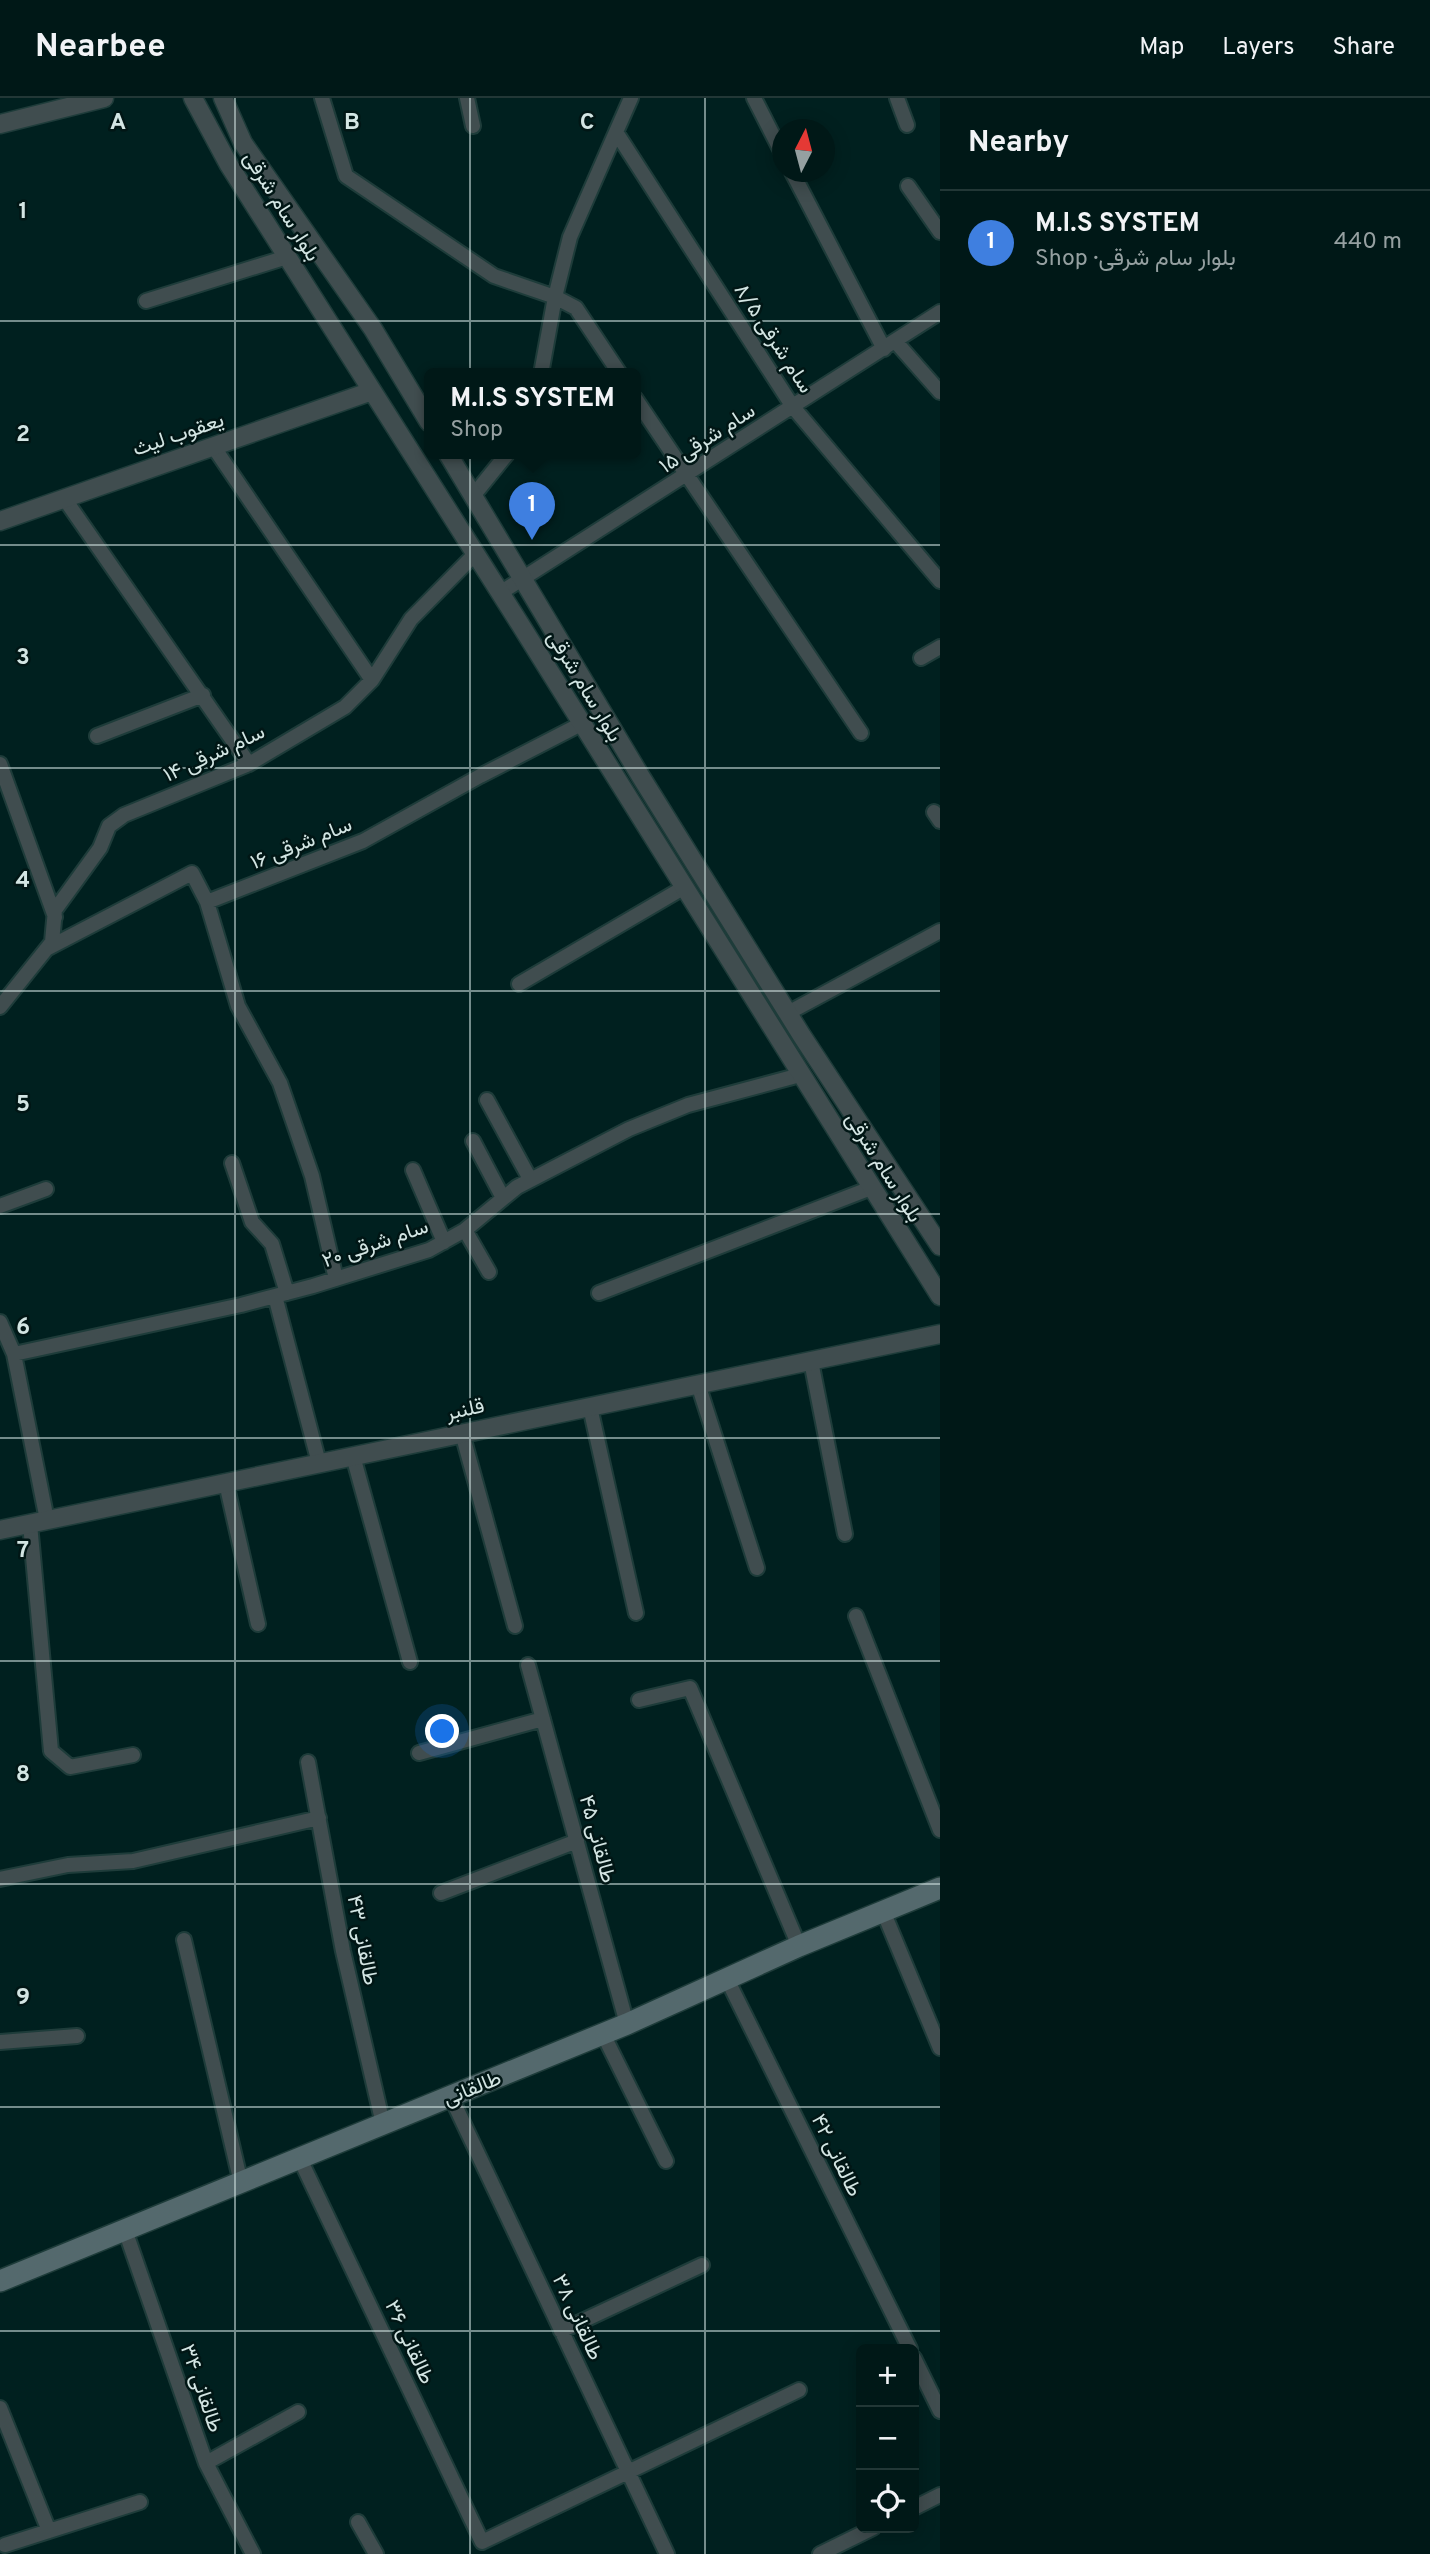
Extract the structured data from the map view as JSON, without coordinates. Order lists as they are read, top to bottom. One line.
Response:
{"streets":{"main road":["طالقانی"],"street":["بلوار سام شرقی","سام شرقی ۸/۵","یعقوب لیث","سام شرقی ۱۵","سام شرقی ۱۴","سام شرقی ۱۶","سام شرقی ۲۰","قلنبر","طالقانی ۴۵","طالقانی ۴۳","طالقانی ۴۲","طالقانی ۳۸","طالقانی ۳۶","طالقانی ۳۴"]},"crossings":[["بلوار سام شرقی","یعقوب لیث"],["بلوار سام شرقی","سام شرقی ۱۵"],["بلوار سام شرقی","سام شرقی ۱۴"],["بلوار سام شرقی","سام شرقی ۱۶"],["بلوار سام شرقی","سام شرقی ۲۰"],["سام شرقی ۸/۵","سام شرقی ۱۵"],["طالقانی ۴۵","طالقانی"],["طالقانی ۴۳","طالقانی"],["طالقانی","طالقانی ۴۲"],["طالقانی","طالقانی ۳۸"],["طالقانی","طالقانی ۳۶"],["طالقانی","طالقانی ۳۴"],["طالقانی ۳۸","طالقانی ۳۶"]],"north":"top","page":{"header":"Nearbee","nav":["Map","Layers","Share"],"heading":"Nearby","list":[{"mark":"1","name":"M.I.S SYSTEM","note":"Shop · بلوار سام شرقی","value":"440 m"}],"popup":["M.I.S SYSTEM","Shop"],"pins":"1","map_buttons":["+","−"]},"grid":{"columns":["A","B","C"],"rows":["1","2","3","4","5","6","7","8","9"]}}
